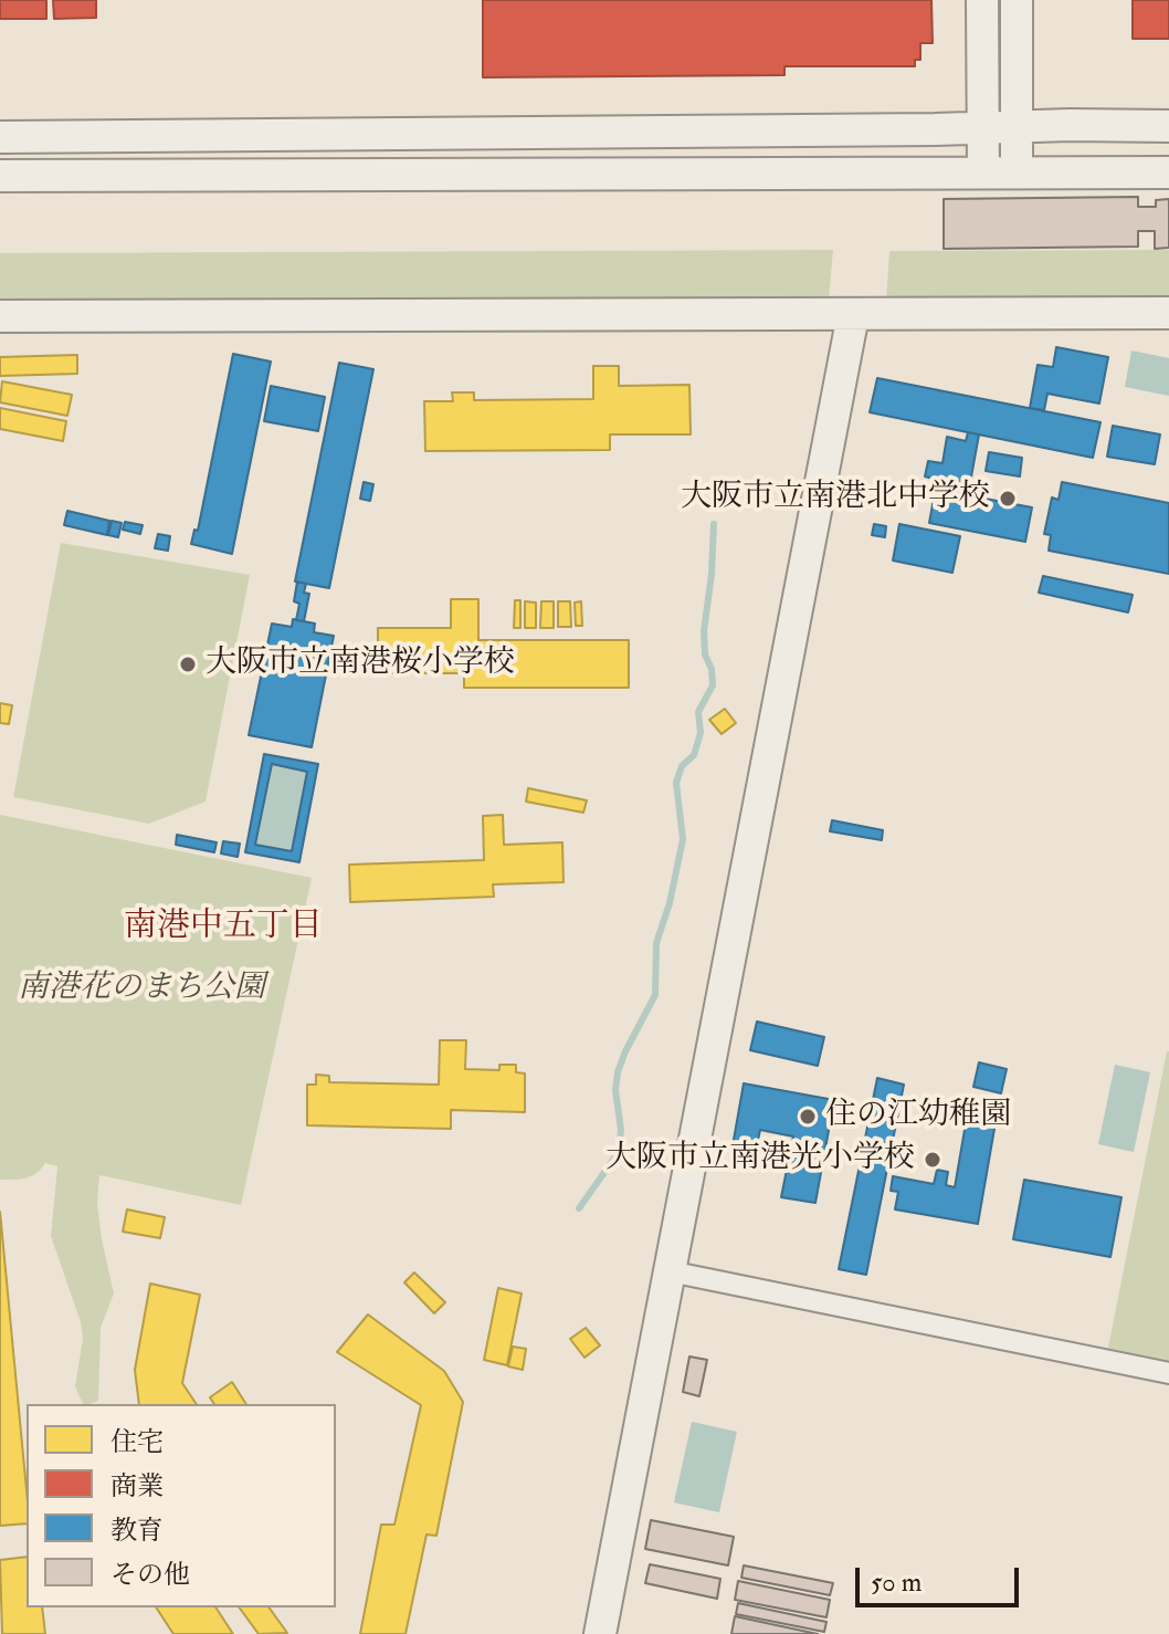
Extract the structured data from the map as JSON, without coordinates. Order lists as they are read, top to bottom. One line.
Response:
{"districts":["南港中五丁目"],"parks":["南港花のまち公園"],"places":["大阪市立南港北中学校","大阪市立南港桜小学校","住の江幼稚園","大阪市立南港光小学校"],"legend":["住宅","商業","教育","その他"],"scale_bar":"50 m"}
